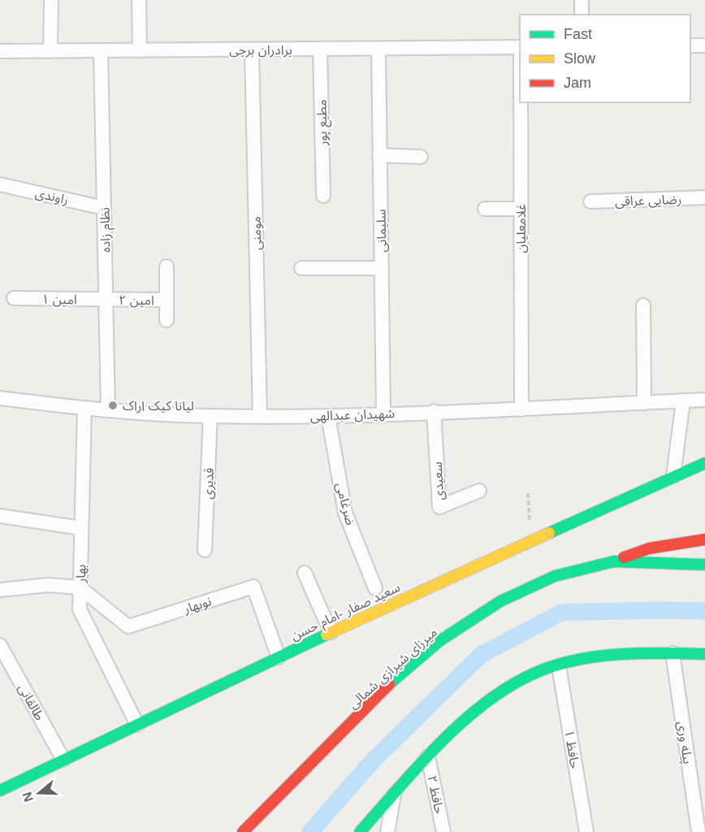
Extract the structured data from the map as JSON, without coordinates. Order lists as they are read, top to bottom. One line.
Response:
{"streets":{"main road":["سعید صفار -امام حسن","میرزای شیرازی شمالی"],"street":["برادران برجی","مطیع پور","راوندی","رضایی عراقی","غلامعلیان","نظام زاده","سلیمانی","مومنی","امین ۱","امین ۲","شهیدان عبدالهی","سعیدی","قدیری","ضرغامی","بهار","نوبهار","طالقانی","پیله وری","حافظ ۱","حافظ ۲"]},"crossings":[["برادران برجی","مطیع پور"],["برادران برجی","نظام زاده"],["برادران برجی","سلیمانی"],["برادران برجی","مومنی"],["راوندی","نظام زاده"],["غلامعلیان","شهیدان عبدالهی"],["نظام زاده","امین ۱"],["نظام زاده","امین ۲"],["نظام زاده","شهیدان عبدالهی"],["سلیمانی","شهیدان عبدالهی"],["مومنی","شهیدان عبدالهی"],["امین ۱","امین ۲"],["شهیدان عبدالهی","سعیدی"],["شهیدان عبدالهی","قدیری"],["شهیدان عبدالهی","ضرغامی"],["شهیدان عبدالهی","بهار"],["بهار","نوبهار"],["بهار","سعید صفار -امام حسن"],["نوبهار","سعید صفار -امام حسن"],["سعید صفار -امام حسن","طالقانی"]],"places":["لیانا کیک اراک"],"legend":["Fast","Slow","Jam"],"north":"left"}
